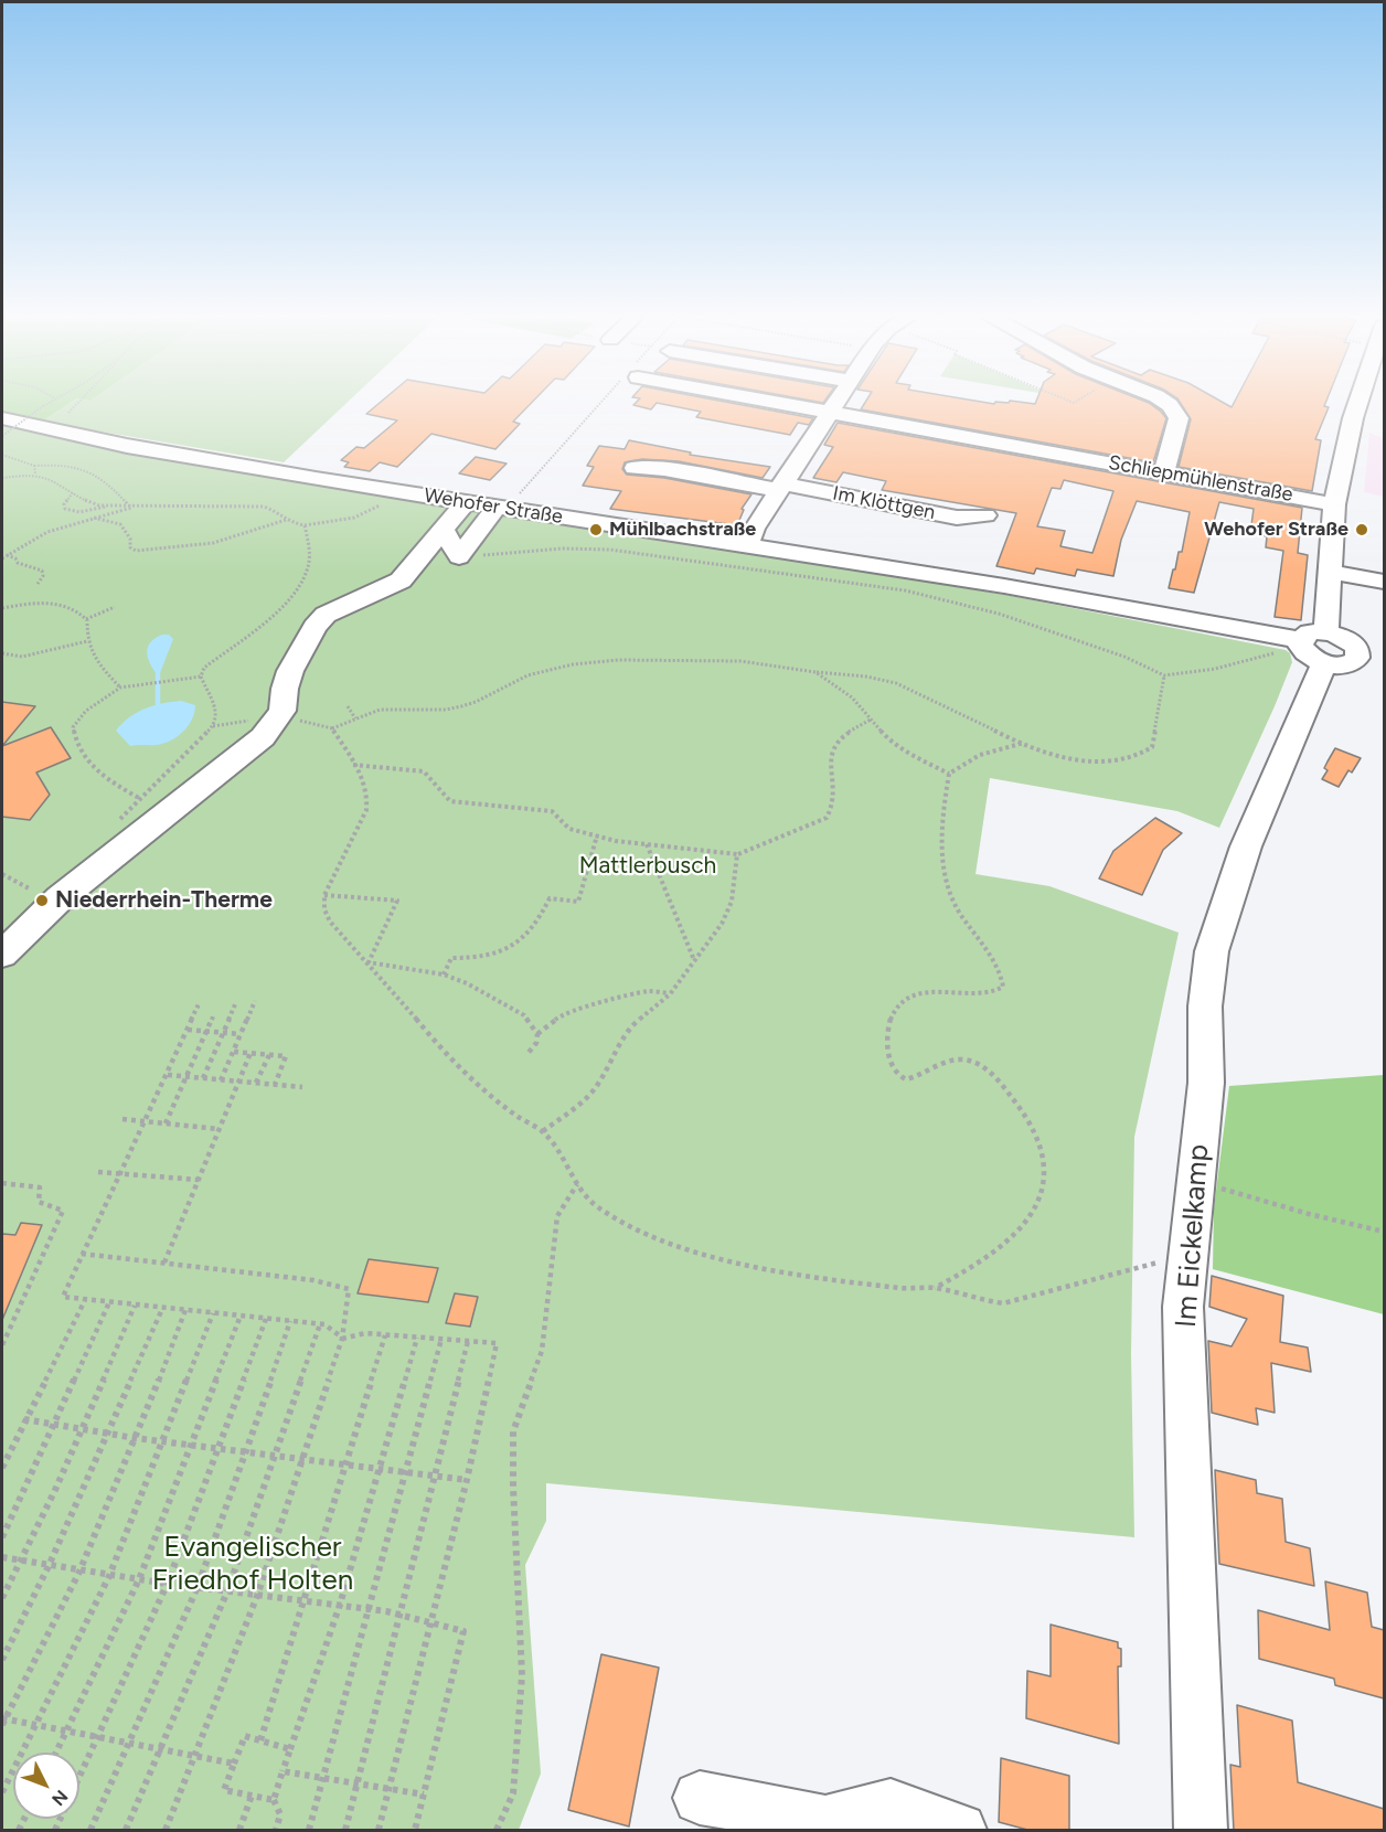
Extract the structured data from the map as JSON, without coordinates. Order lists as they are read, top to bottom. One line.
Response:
{"streets":{"street":["Schliepmühlenstraße","Im Klöttgen","Wehofer Straße","Im Eickelkamp"]},"crossings":[["Schliepmühlenstraße","Im Eickelkamp"],["Wehofer Straße","Im Eickelkamp"]],"parks":["Mattlerbusch","Evangelischer Friedhof Holten"],"places":["Mühlbachstraße","Wehofer Straße","Niederrhein-Therme"],"north":"bottom right"}
